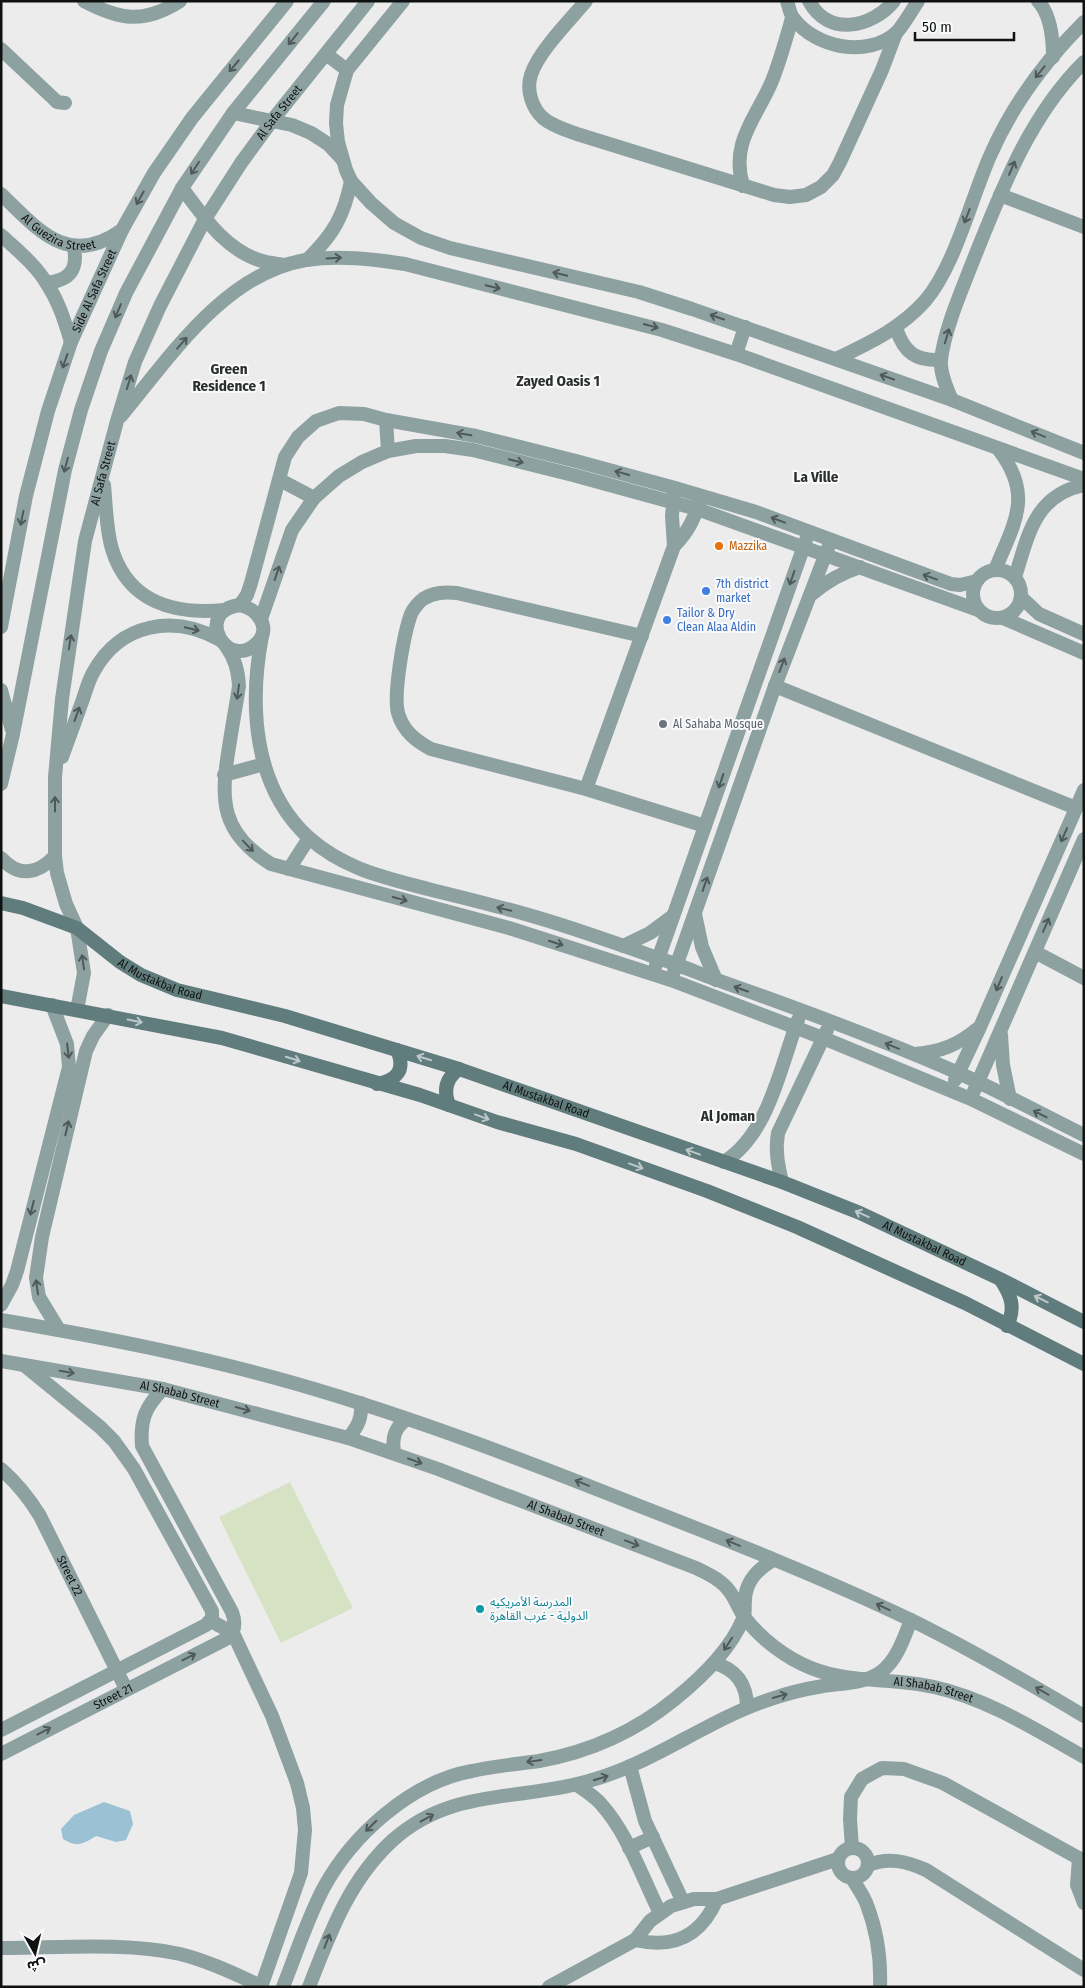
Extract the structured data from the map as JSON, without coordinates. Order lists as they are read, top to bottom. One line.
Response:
{"streets":{"main road":["Al Mustakbal Road"],"street":["Al Safa Street","Al Guezira Street","Side Al Safa Street","Al Shabab Street","Street 22","Street 21"]},"crossings":[["Al Safa Street","Al Mustakbal Road"],["Al Guezira Street","Side Al Safa Street"],["Street 22","Street 21"]],"districts":["Green Residence 1","Zayed Oasis 1","La Ville","Al Joman"],"places":["Mazzika","7th district market","Tailor & Dry Clean Alaa Aldin","Al Sahaba Mosque","المدرسة الأمريكيه الدولية - غرب القاهرة"],"scale_bar":"50 m","north":"bottom"}
